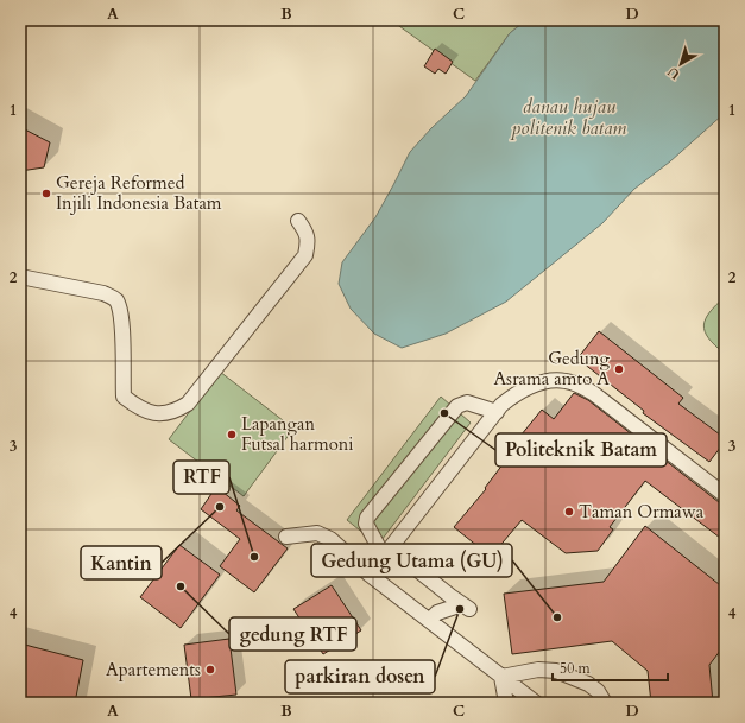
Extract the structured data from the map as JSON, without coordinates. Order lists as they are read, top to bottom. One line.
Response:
{"water":["danau hujau politenik batam"],"places":["Gereja Reformed Injili Indonesia Batam","Gedung Asrama amto A","Politeknik Batam","Lapangan Futsal harmoni","Kantin","Taman Ormawa","RTF","gedung RTF","parkiran dosen","Gedung Utama (GU)","Apartements"],"scale_bar":"50 m","north":"bottom left","grid":{"columns":["A","B","C","D"],"rows":["1","2","3","4"]}}
